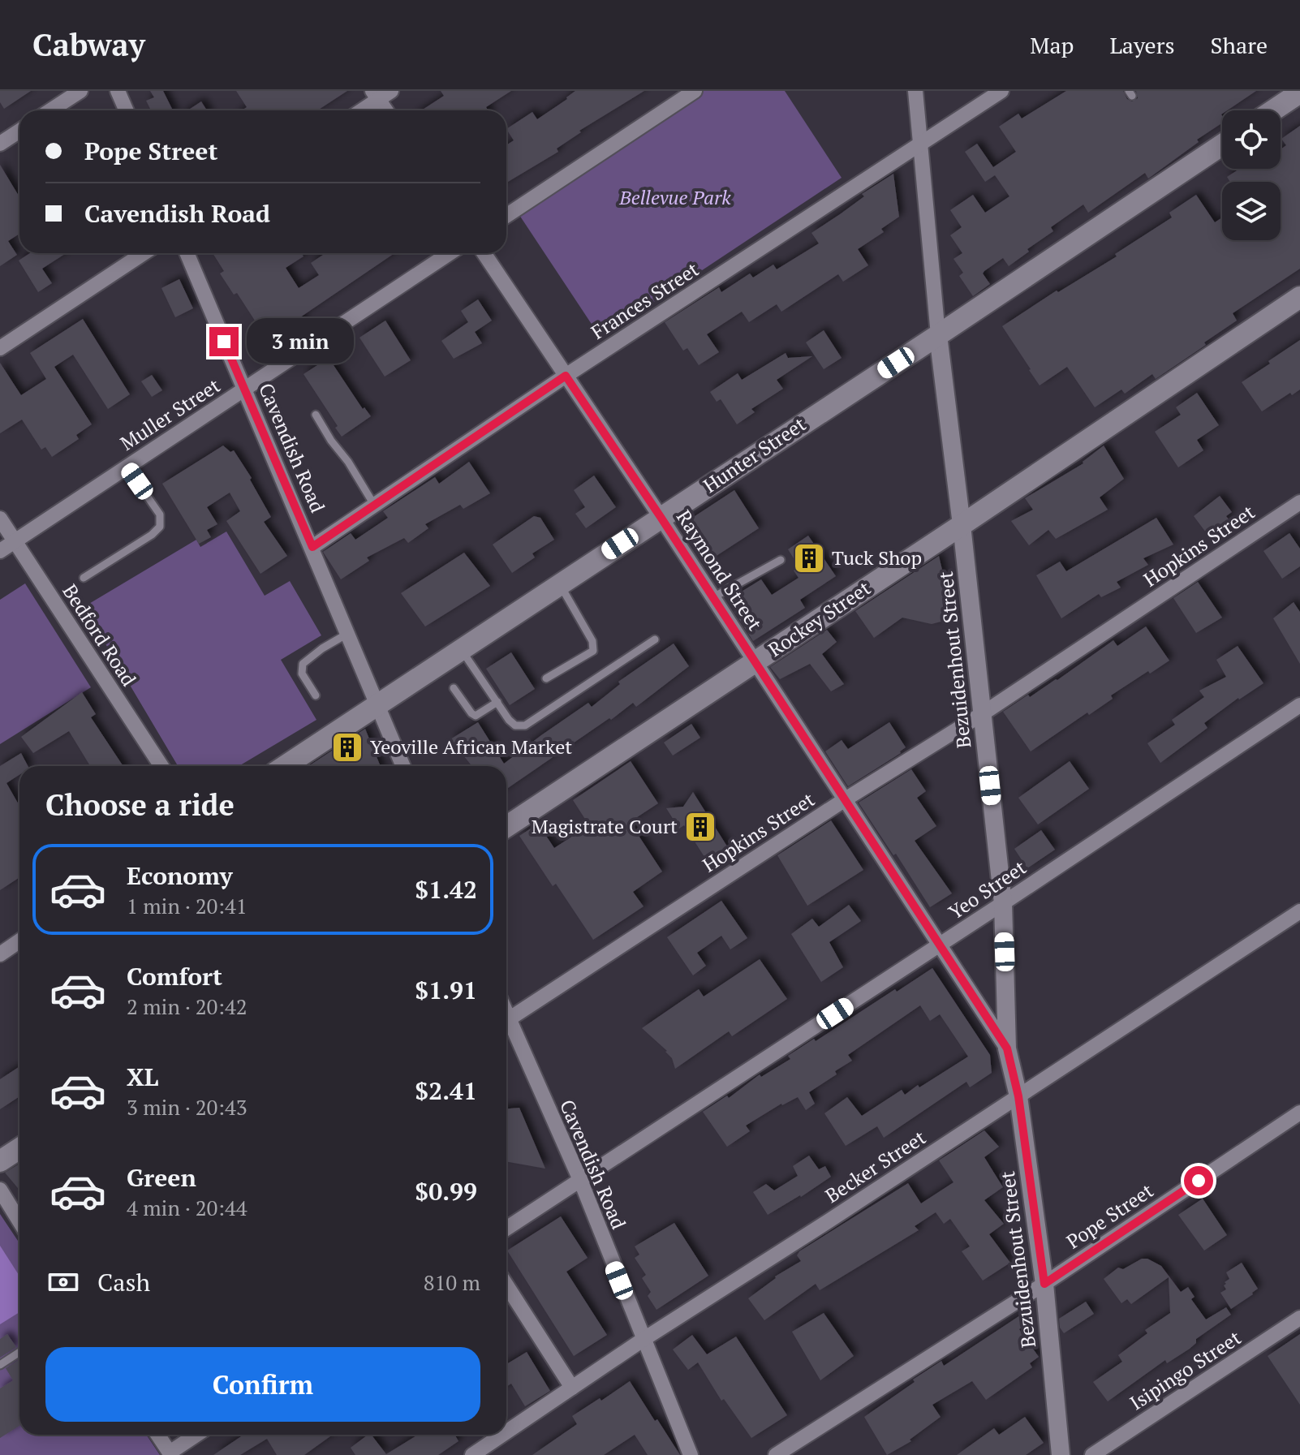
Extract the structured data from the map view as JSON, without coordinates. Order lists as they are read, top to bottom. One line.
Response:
{"streets":{"main road":["Hunter Street","Rockey Street"],"street":["Frances Street","Muller Street","Cavendish Road","Hopkins Street","Raymond Street","Bedford Road","Bezuidenhout Street","Yeo Street","Becker Street","Pope Street","Isipingo Street"]},"crossings":[["Frances Street","Cavendish Road"],["Frances Street","Raymond Street"],["Frances Street","Bezuidenhout Street"],["Muller Street","Cavendish Road"],["Muller Street","Bedford Road"],["Cavendish Road","Hunter Street"],["Cavendish Road","Yeo Street"],["Cavendish Road","Becker Street"],["Hunter Street","Raymond Street"],["Hunter Street","Bezuidenhout Street"],["Hopkins Street","Raymond Street"],["Hopkins Street","Bezuidenhout Street"],["Raymond Street","Rockey Street"],["Raymond Street","Bezuidenhout Street"],["Raymond Street","Yeo Street"],["Rockey Street","Bezuidenhout Street"],["Bezuidenhout Street","Yeo Street"],["Bezuidenhout Street","Becker Street"],["Bezuidenhout Street","Pope Street"]],"parks":["Bellevue Park"],"places":{"building":["Tuck Shop","Yeoville African Market","Magistrate Court"]},"page":{"header":"Cabway","nav":["Map","Layers","Share"],"banner":["Pope Street","Cavendish Road"],"bubble":"3 min","heading":"Choose a ride","list":[{"name":"Economy","note":"1 min · 20:41","value":"$1.42"},{"name":"Comfort","note":"2 min · 20:42","value":"$1.91"},{"name":"XL","note":"3 min · 20:43","value":"$2.41"},{"name":"Green","note":"4 min · 20:44","value":"$0.99"}],"pay":["Cash","810 m"],"buttons":"Confirm"}}
